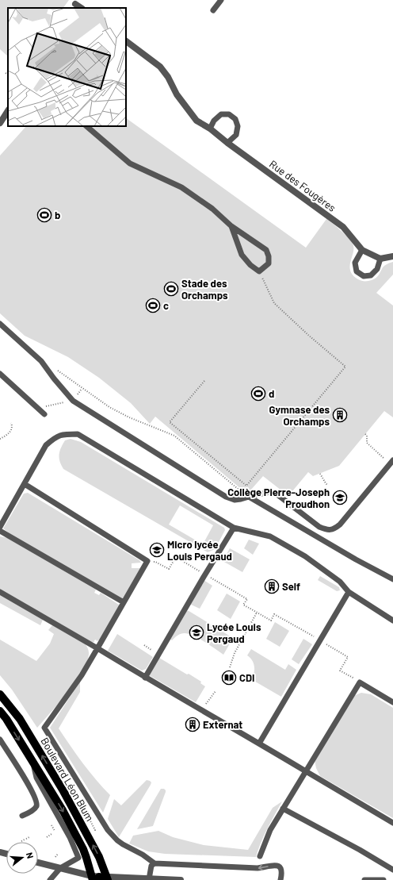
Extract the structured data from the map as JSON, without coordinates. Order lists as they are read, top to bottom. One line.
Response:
{"streets":{"main road":["Boulevard Léon Blum"],"street":["Rue des Fougères"]},"places":{"sports":["b","Stade des Orchamps","c","d"],"building":["Gymnase des Orchamps","Self","Externat"],"school or university":["Collège Pierre-Joseph Proudhon","Micro lycée Louis Pergaud","Lycée Louis Pergaud"],"library":["CDI"]},"north":"right"}
